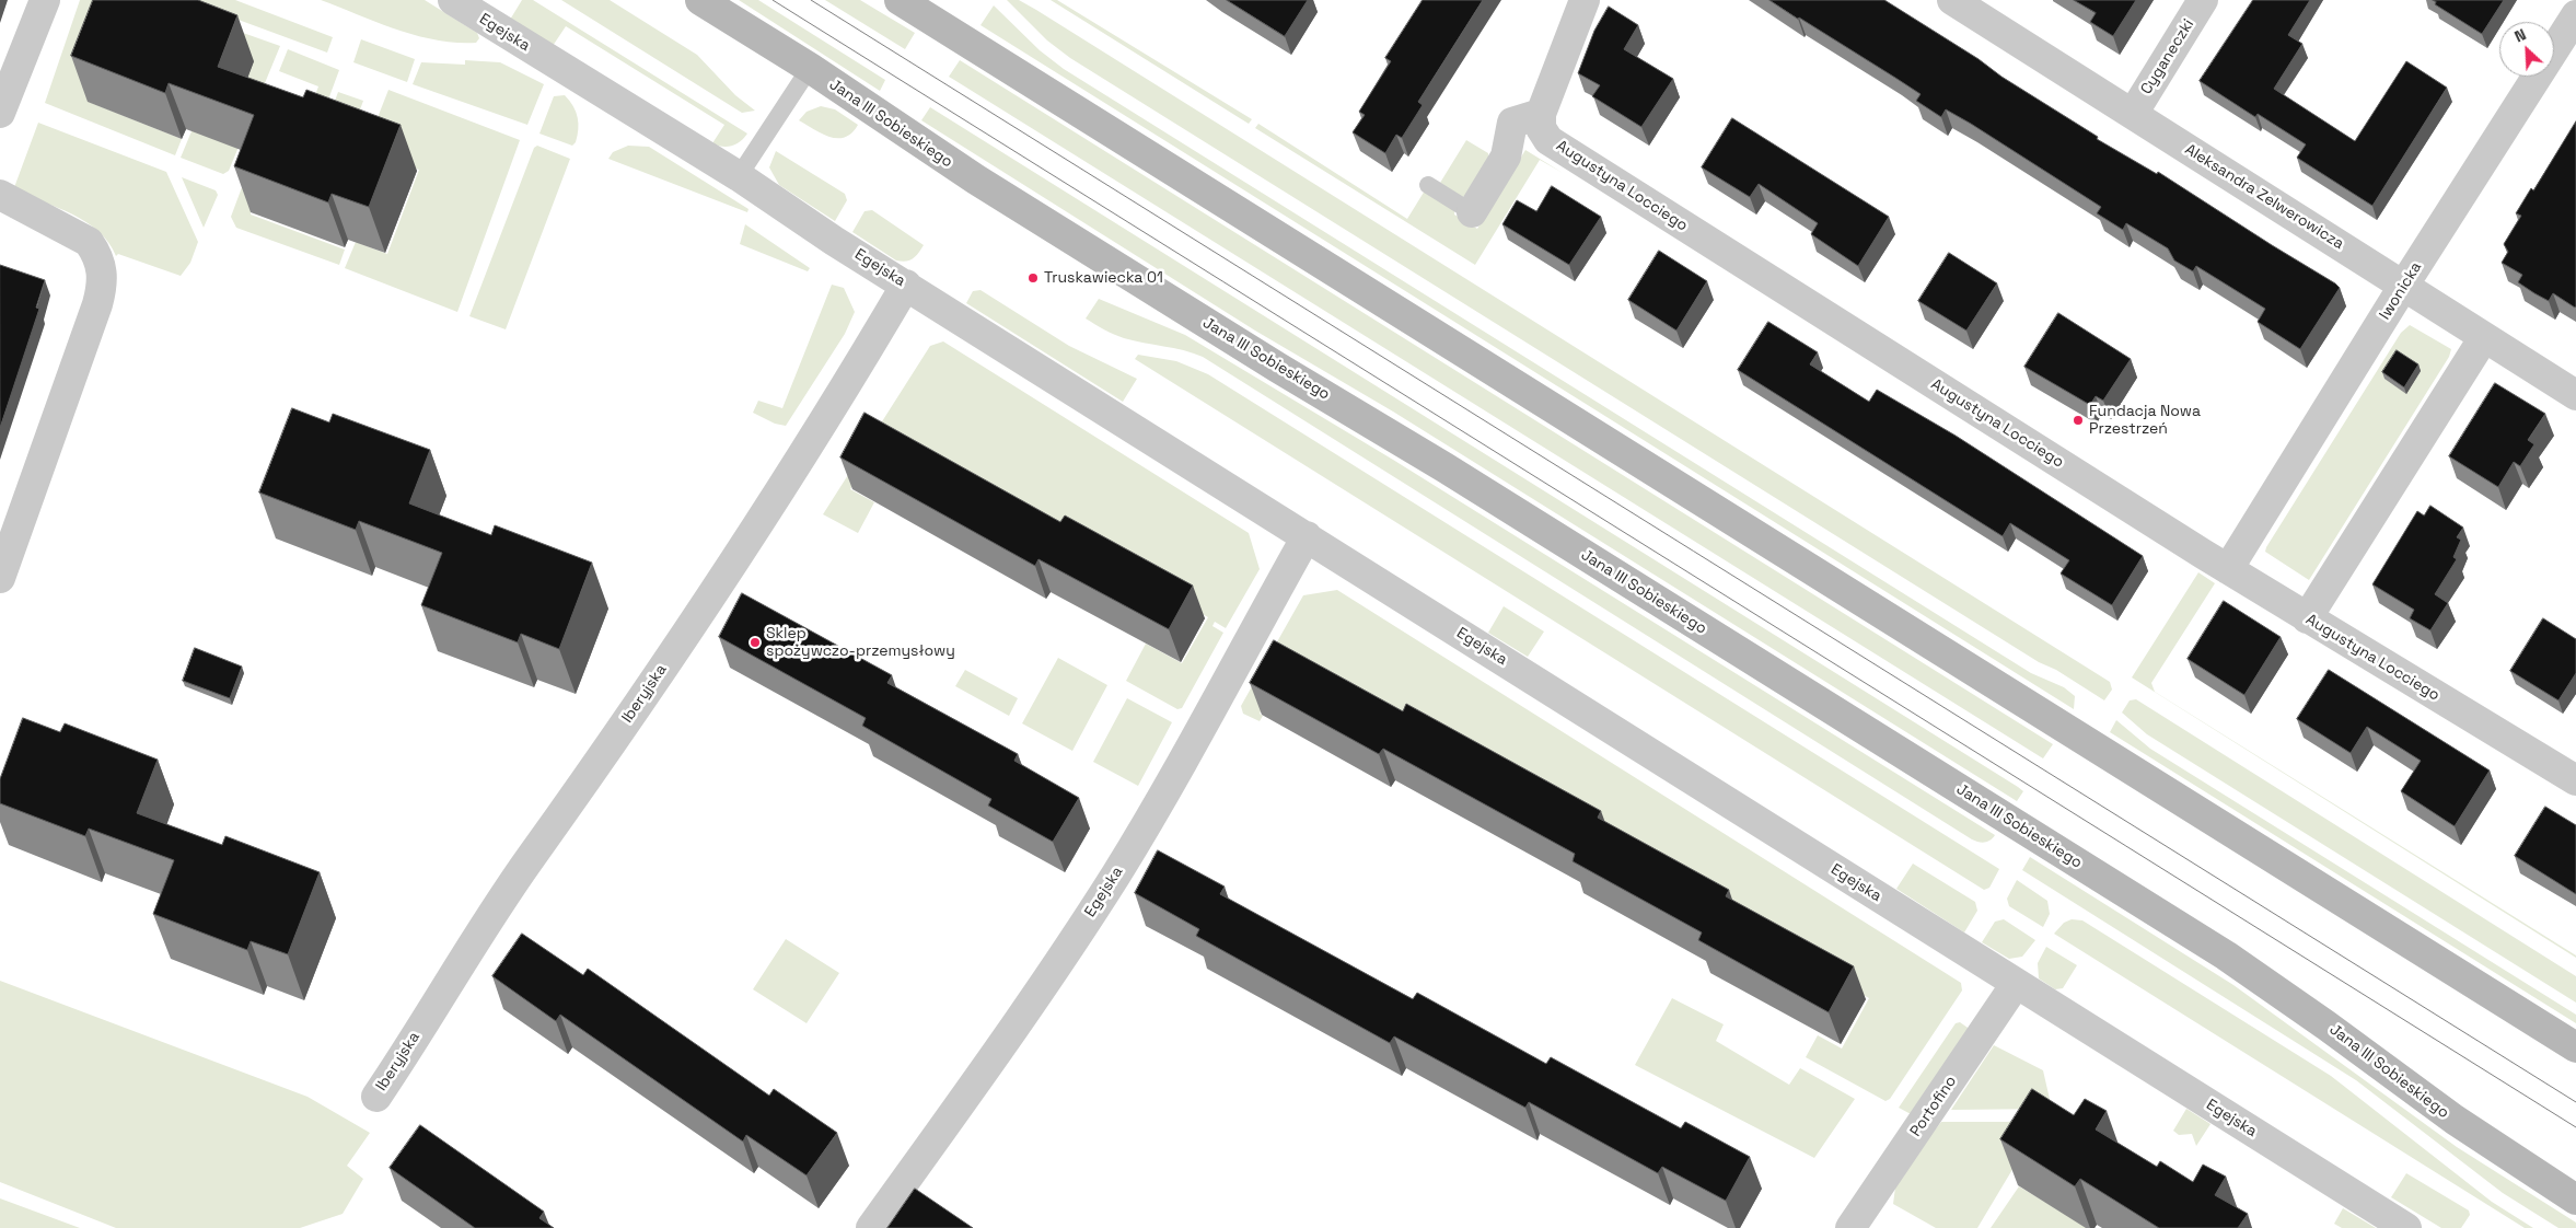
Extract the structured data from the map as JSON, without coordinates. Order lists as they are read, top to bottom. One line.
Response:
{"streets":{"main road":["Jana III Sobieskiego"],"street":["Egejska","Cyganeczki","Augustyna Locciego","Aleksandra Zelwerowicza","Iwonicka","Iberyjska","Portofino"]},"crossings":[["Egejska","Iberyjska"],["Egejska","Portofino"],["Cyganeczki","Aleksandra Zelwerowicza"],["Augustyna Locciego","Iwonicka"],["Aleksandra Zelwerowicza","Iwonicka"]],"places":["Truskawiecka 01","Fundacja Nowa Przestrzeń","Sklep spożywczo-przemysłowy"],"north":"top left"}
